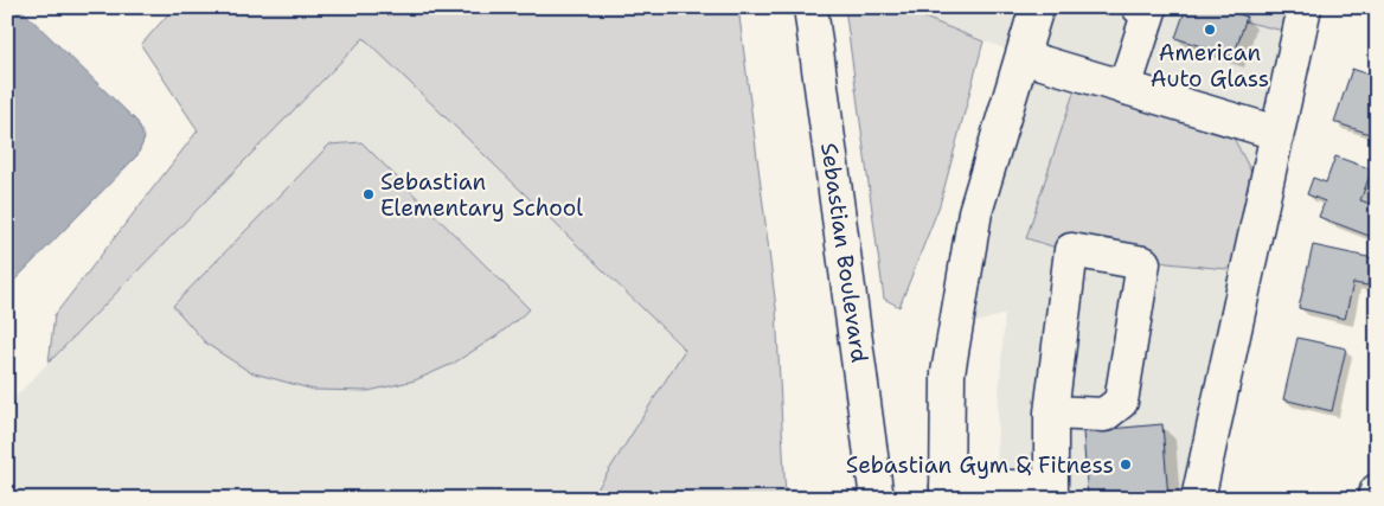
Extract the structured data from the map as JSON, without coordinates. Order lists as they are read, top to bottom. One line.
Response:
{"streets":{"main road":["Sebastian Boulevard"]},"places":["American Auto Glass","Sebastian Elementary School","Sebastian Gym & Fitness"]}
